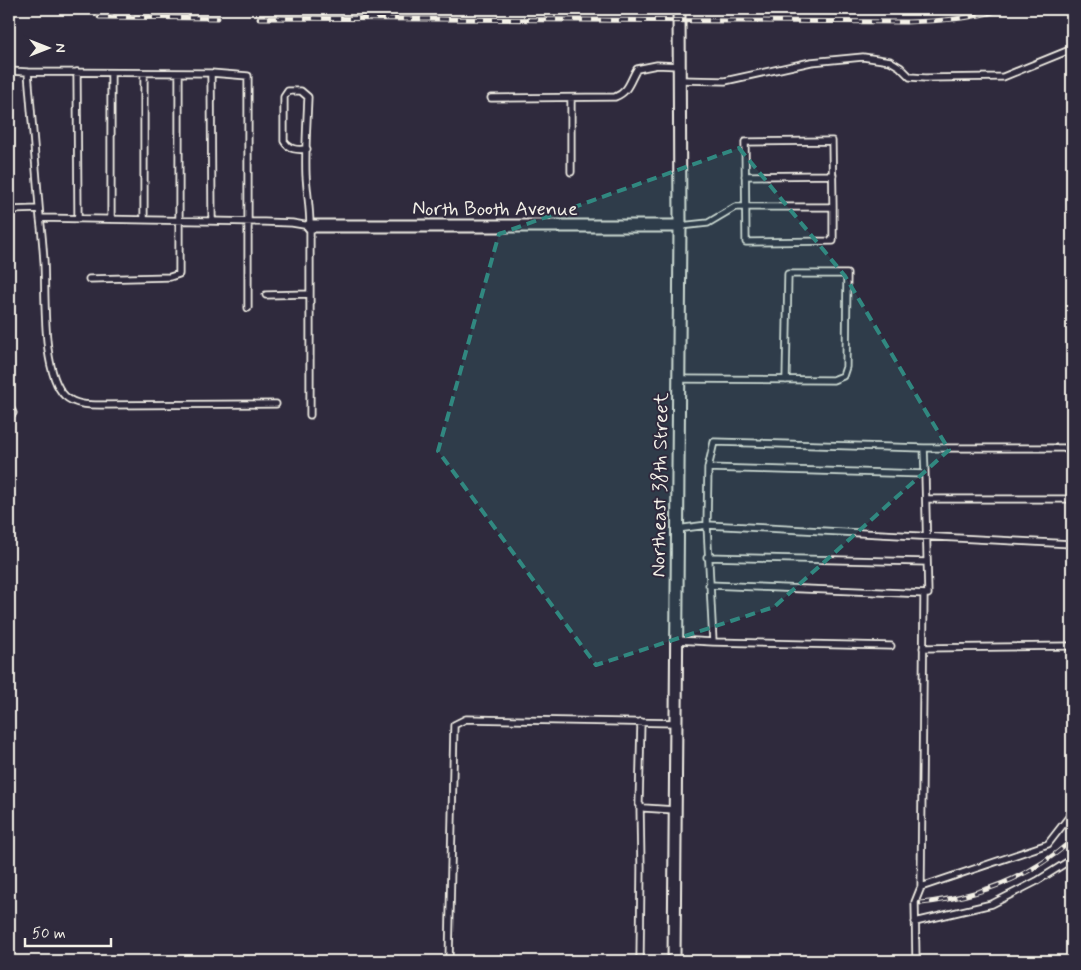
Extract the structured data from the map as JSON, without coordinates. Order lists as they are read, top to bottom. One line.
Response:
{"streets":{"street":["North Booth Avenue","Northeast 38th Street"]},"crossings":[["North Booth Avenue","Northeast 38th Street"]],"scale_bar":"50 m","north":"right"}
